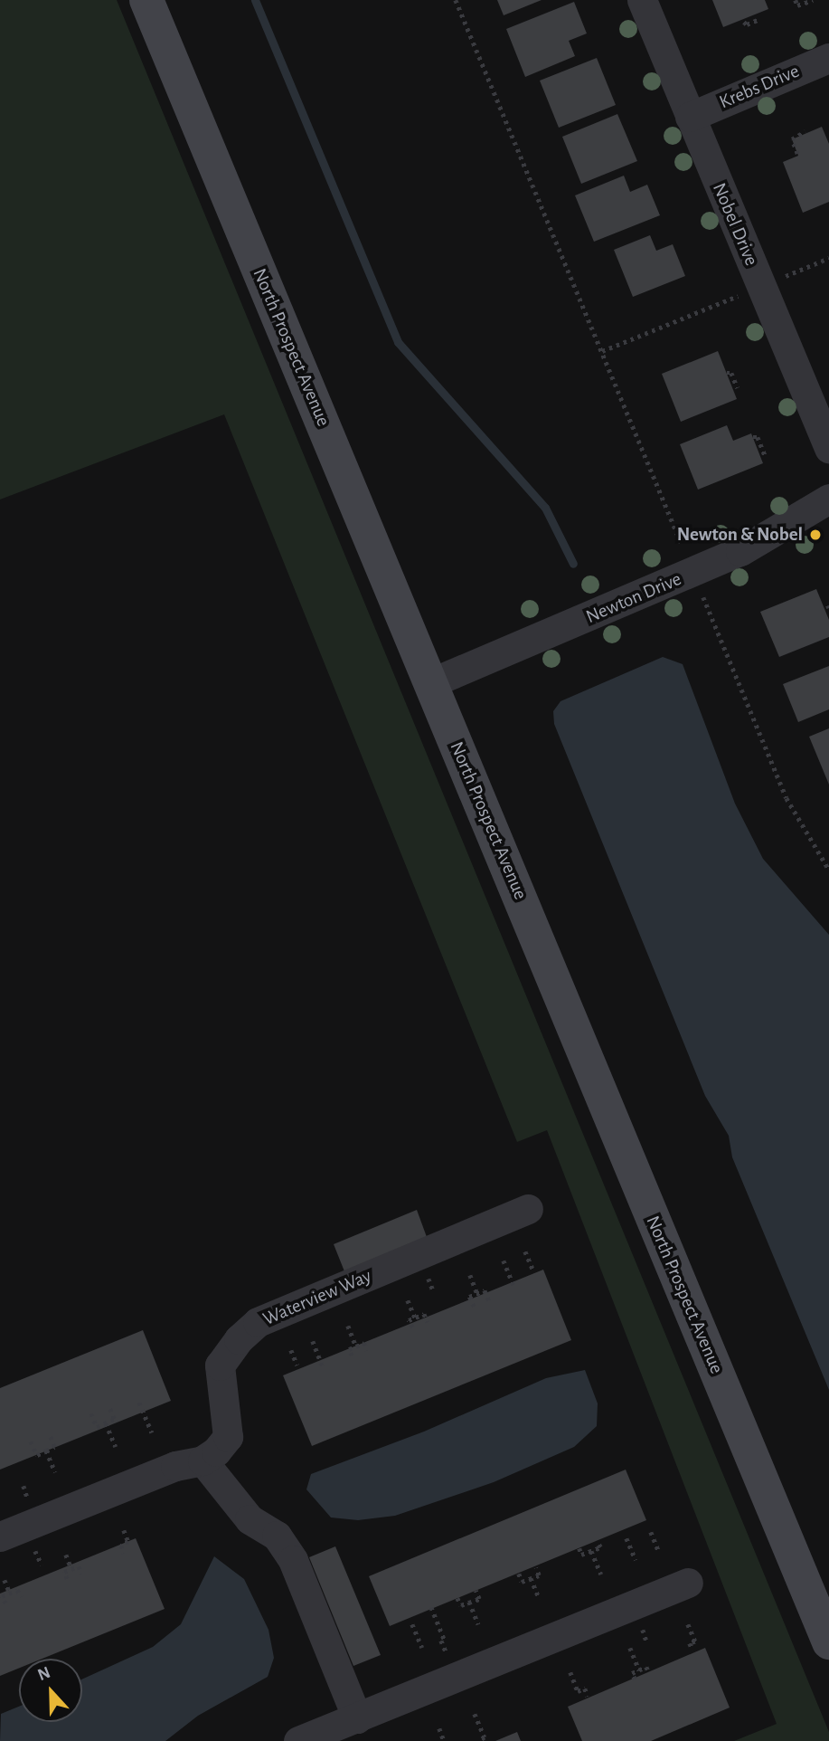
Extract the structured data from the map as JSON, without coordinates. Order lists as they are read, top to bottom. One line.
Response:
{"streets":{"street":["Krebs Drive","Nobel Drive","North Prospect Avenue","Newton Drive","Waterview Way"]},"crossings":[["Krebs Drive","Nobel Drive"],["North Prospect Avenue","Newton Drive"]],"places":["Newton & Nobel"],"north":"top"}
